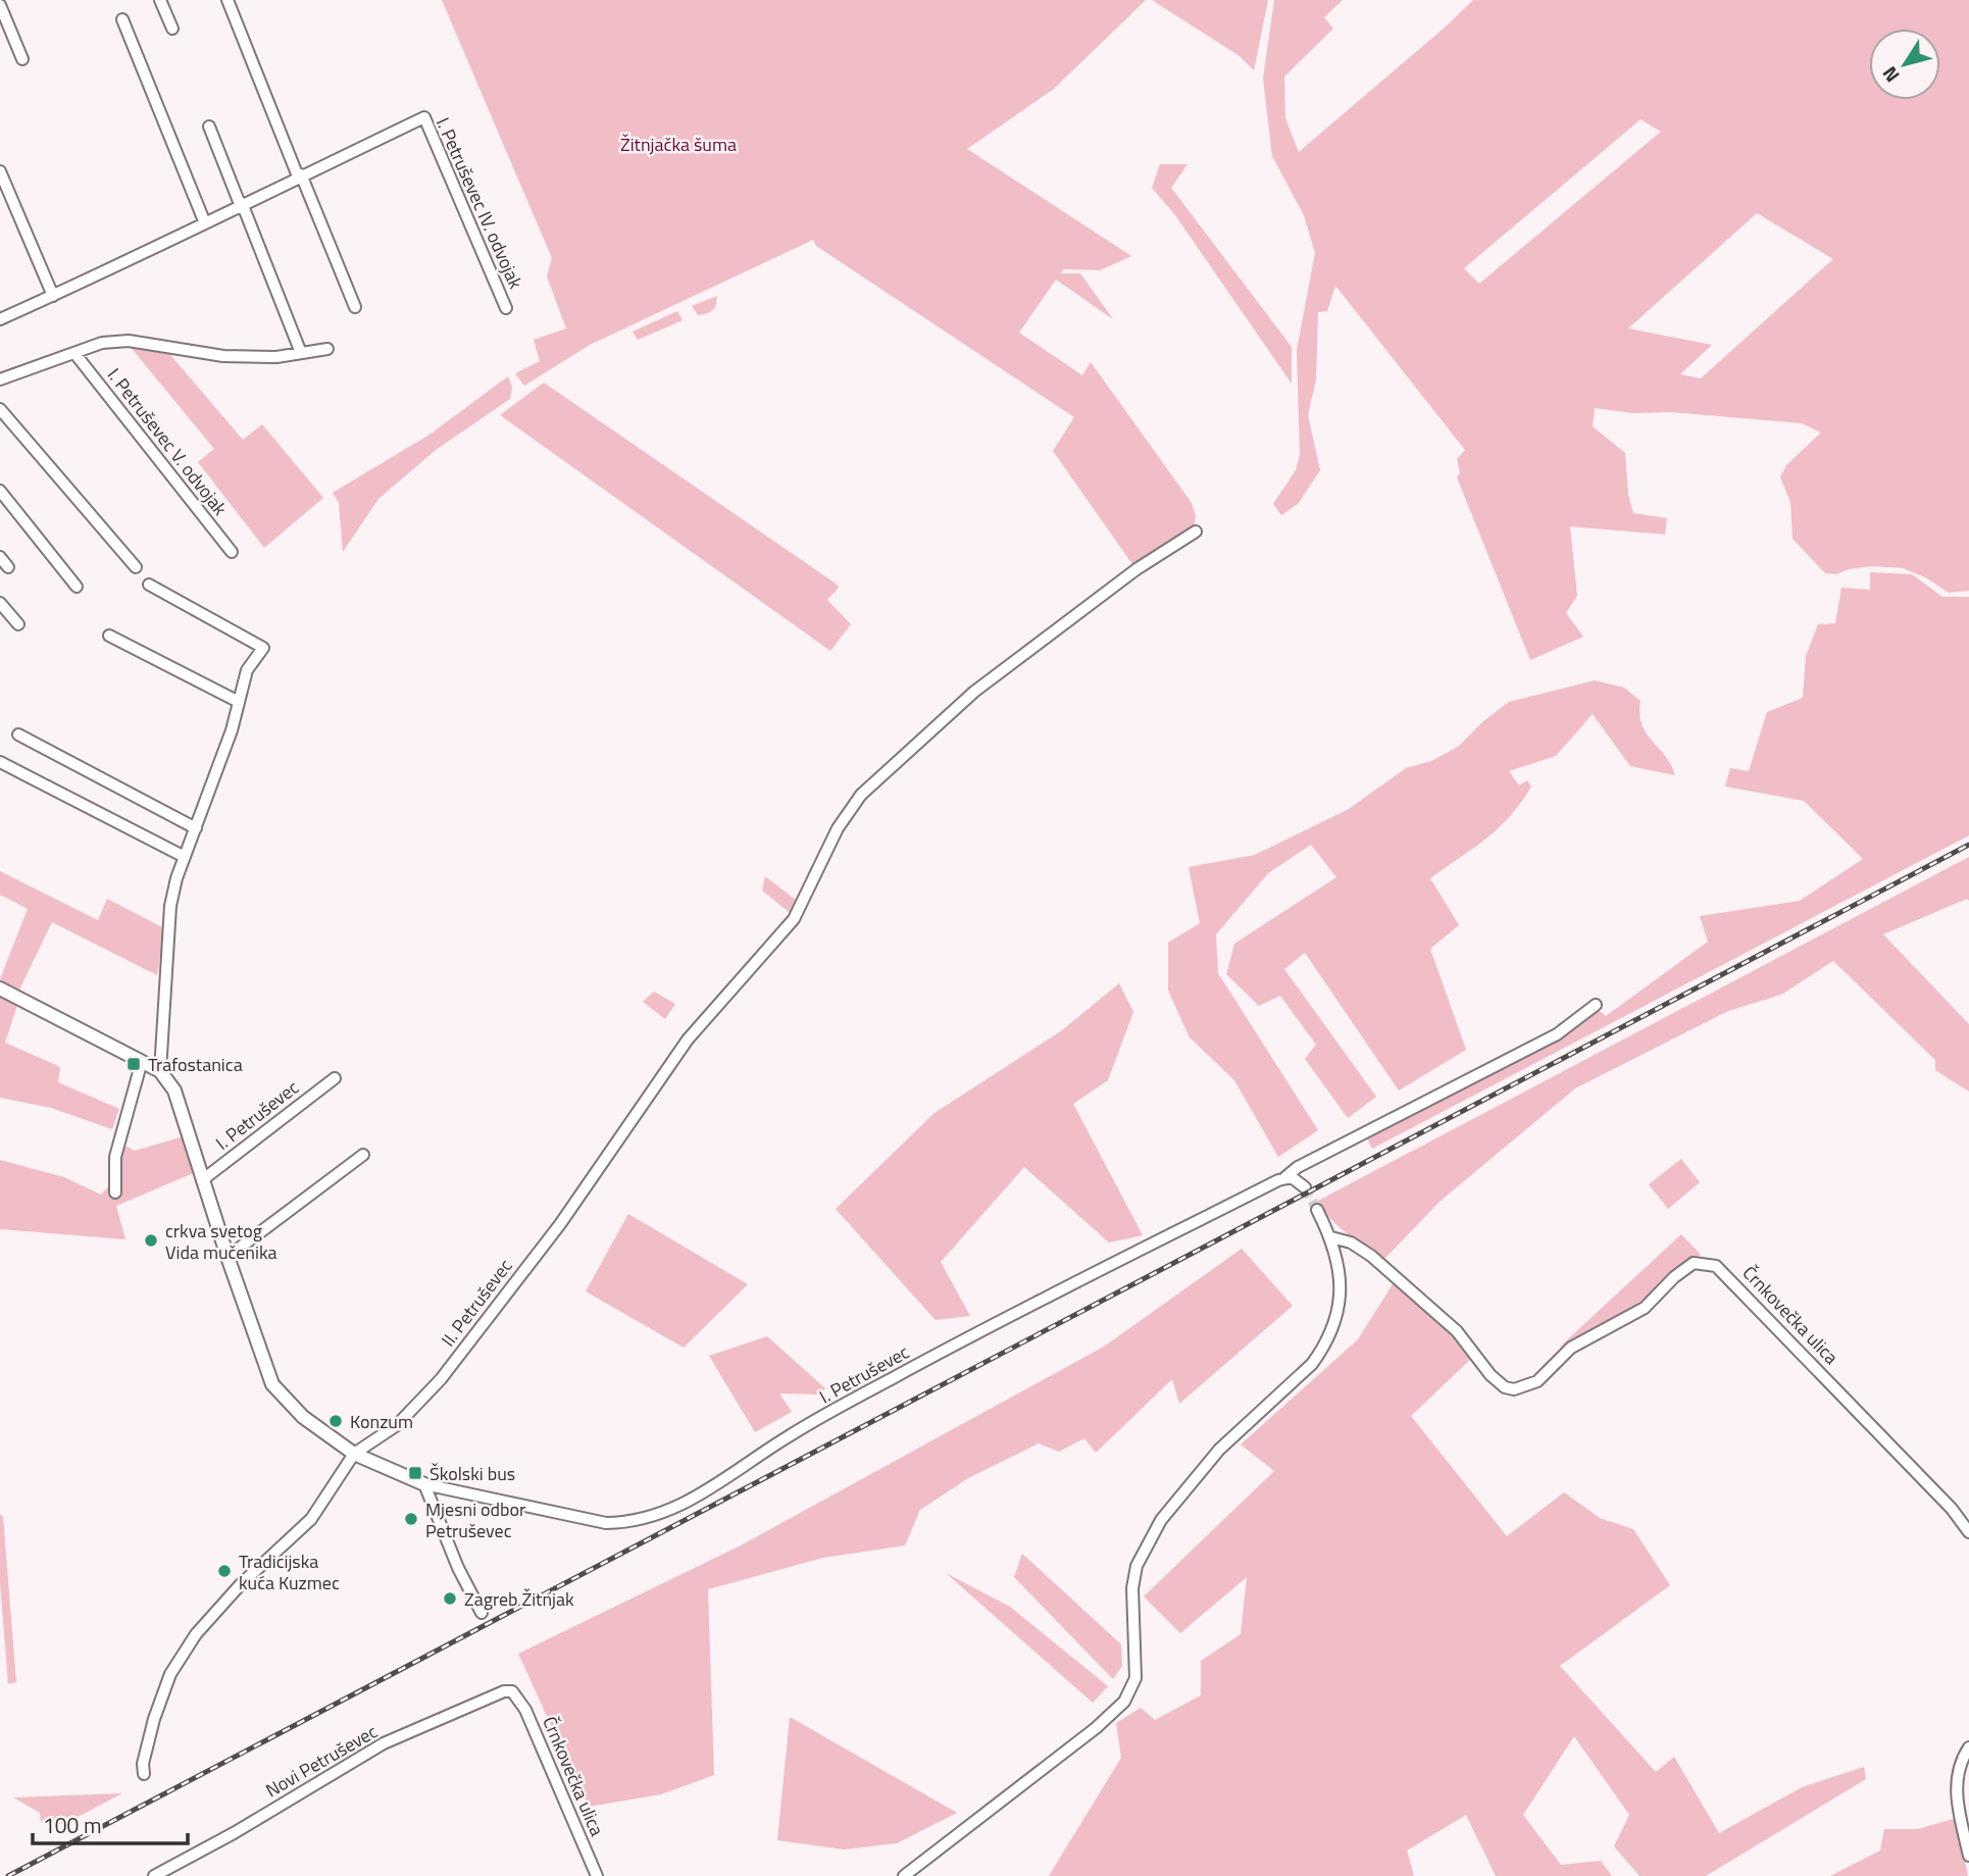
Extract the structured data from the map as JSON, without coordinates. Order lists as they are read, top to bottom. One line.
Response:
{"streets":{"street":["I. Petruševec IV. odvojak","I. Petruševec V. odvojak","I. Petruševec","II. Petruševec","Črnkovečka ulica","Novi Petruševec"]},"crossings":[["I. Petruševec","II. Petruševec"],["Črnkovečka ulica","Novi Petruševec"]],"parks":["Žitnjačka šuma"],"places":{"transit":["Trafostanica","Školski bus"],"other":["crkva svetog Vida mučenika","Konzum","Mjesni odbor Petruševec","Tradicijska kuća Kuzmec","Zagreb Žitnjak"]},"scale_bar":"100 m","north":"bottom left"}
